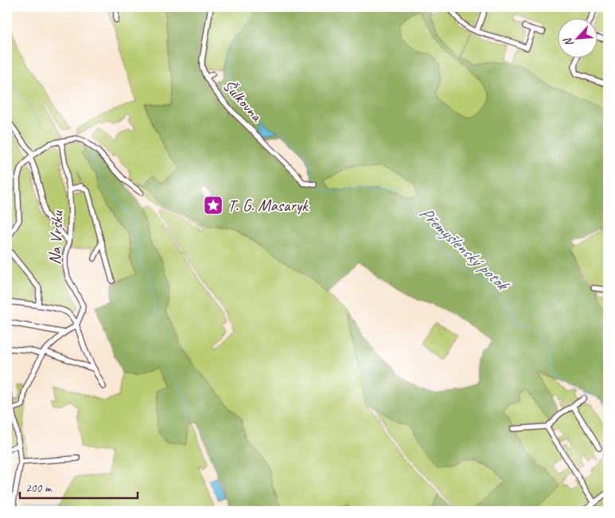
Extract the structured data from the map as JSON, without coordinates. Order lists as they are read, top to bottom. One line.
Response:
{"streets":{"street":["Šulkovna","Na Vršku"]},"water":["Přemyšlenský potok"],"places":{"place":["T. G. Masaryk"]},"scale_bar":"200 m","north":"bottom left"}
